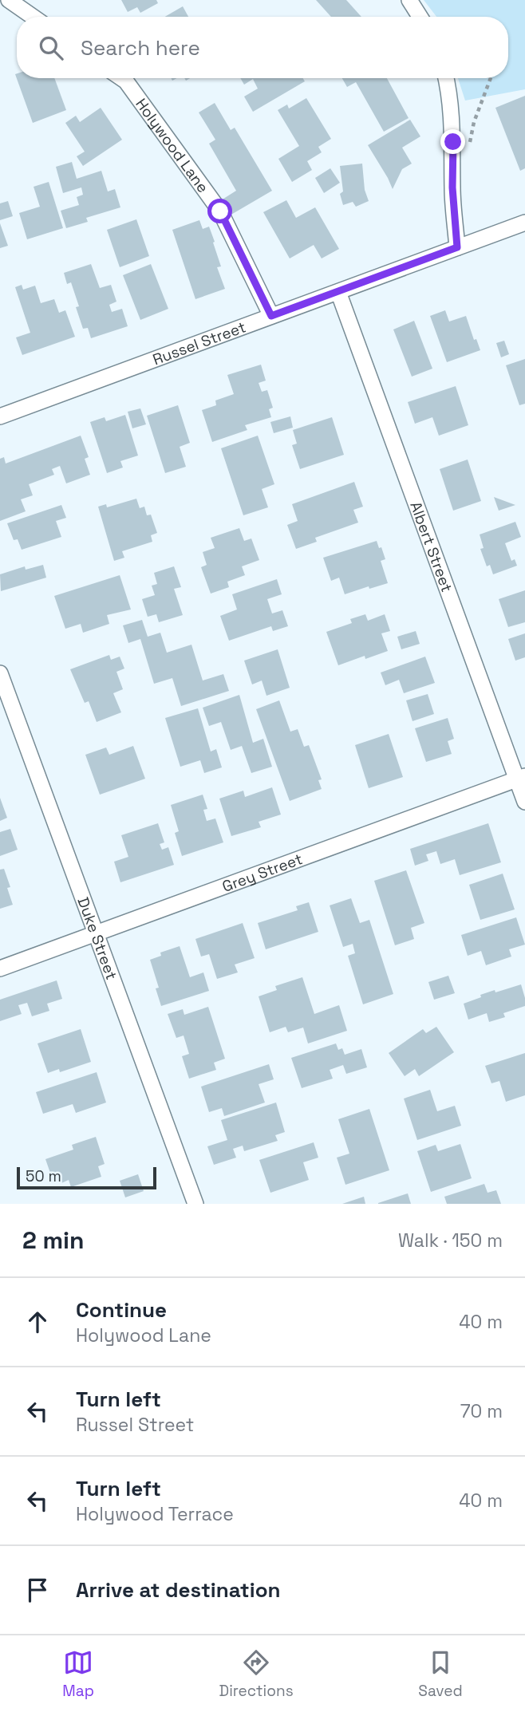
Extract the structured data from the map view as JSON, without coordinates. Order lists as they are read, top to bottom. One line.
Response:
{"streets":{"street":["Holywood Lane","Russel Street","Albert Street","Grey Street","Duke Street"]},"crossings":[["Holywood Lane","Russel Street"],["Russel Street","Albert Street"],["Albert Street","Grey Street"],["Grey Street","Duke Street"]],"scale_bar":"50 m","page":{"search":"Search here","scale":"50 m","heading":["2 min","Walk · 150 m"],"list":[["Continue","Holywood Lane","40 m"],["Turn left","Russel Street","70 m"],["Turn left","Holywood Terrace","40 m"],"Arrive at destination"],"nav":["Map","Directions","Saved"]}}
